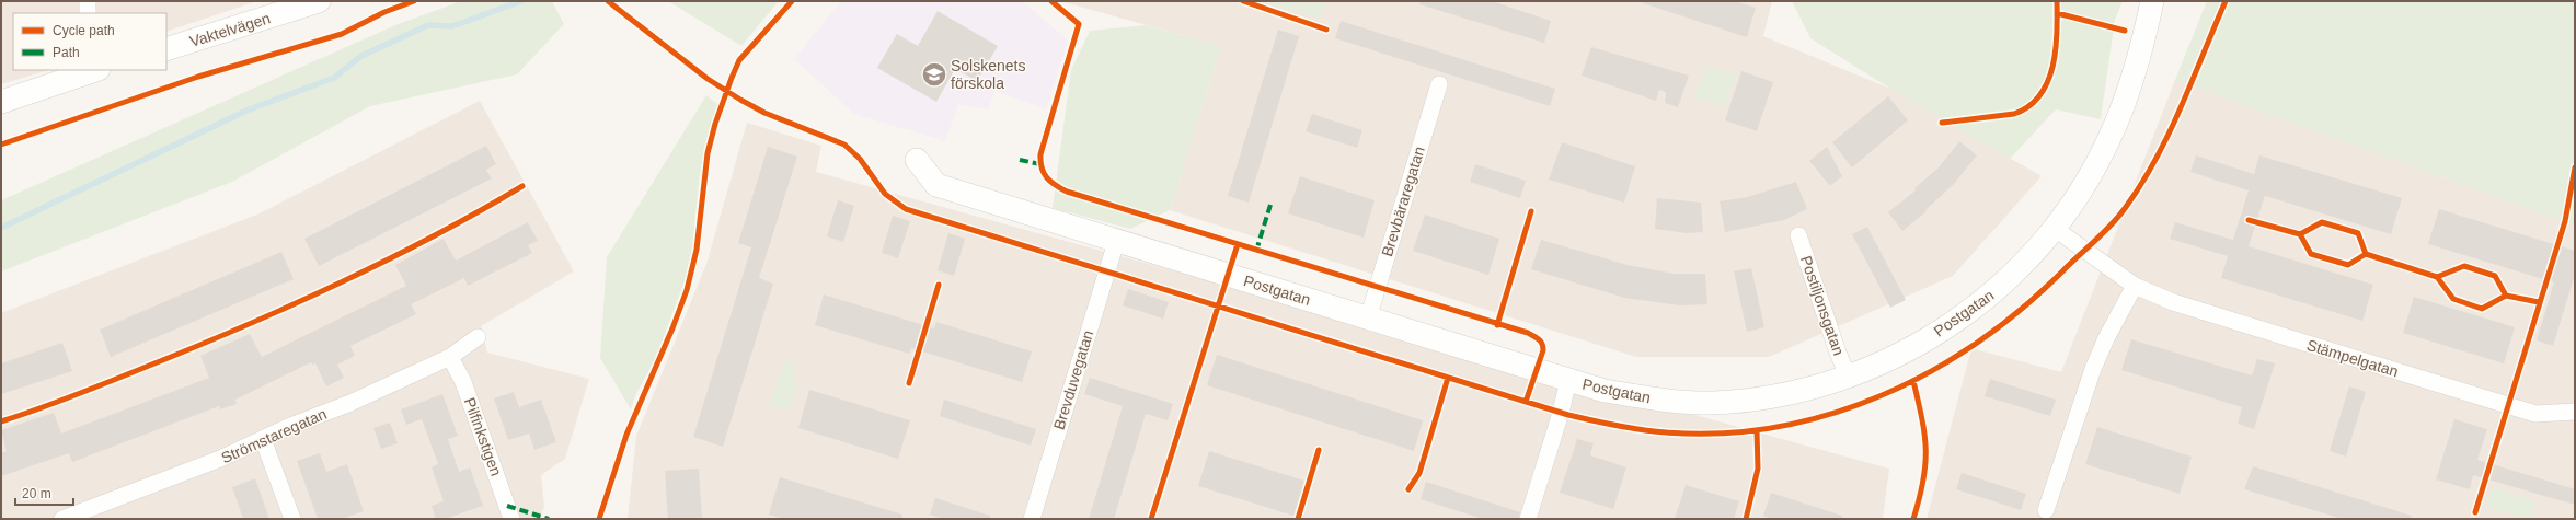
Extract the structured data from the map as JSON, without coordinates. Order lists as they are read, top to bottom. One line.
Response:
{"streets":{"street":["Vaktelvägen","Brevbäraregatan","Postgatan","Postiljonsgatan","Stämpelgatan","Brevduvegatan","Strömstaregatan","Pilfinkstigen"]},"crossings":[["Brevbäraregatan","Postgatan"],["Postgatan","Postiljonsgatan"],["Postgatan","Stämpelgatan"],["Postgatan","Brevduvegatan"],["Strömstaregatan","Pilfinkstigen"]],"places":{"school or university":["Solskenets förskola"]},"legend":["Cycle path","Path"],"scale_bar":"20 m"}
